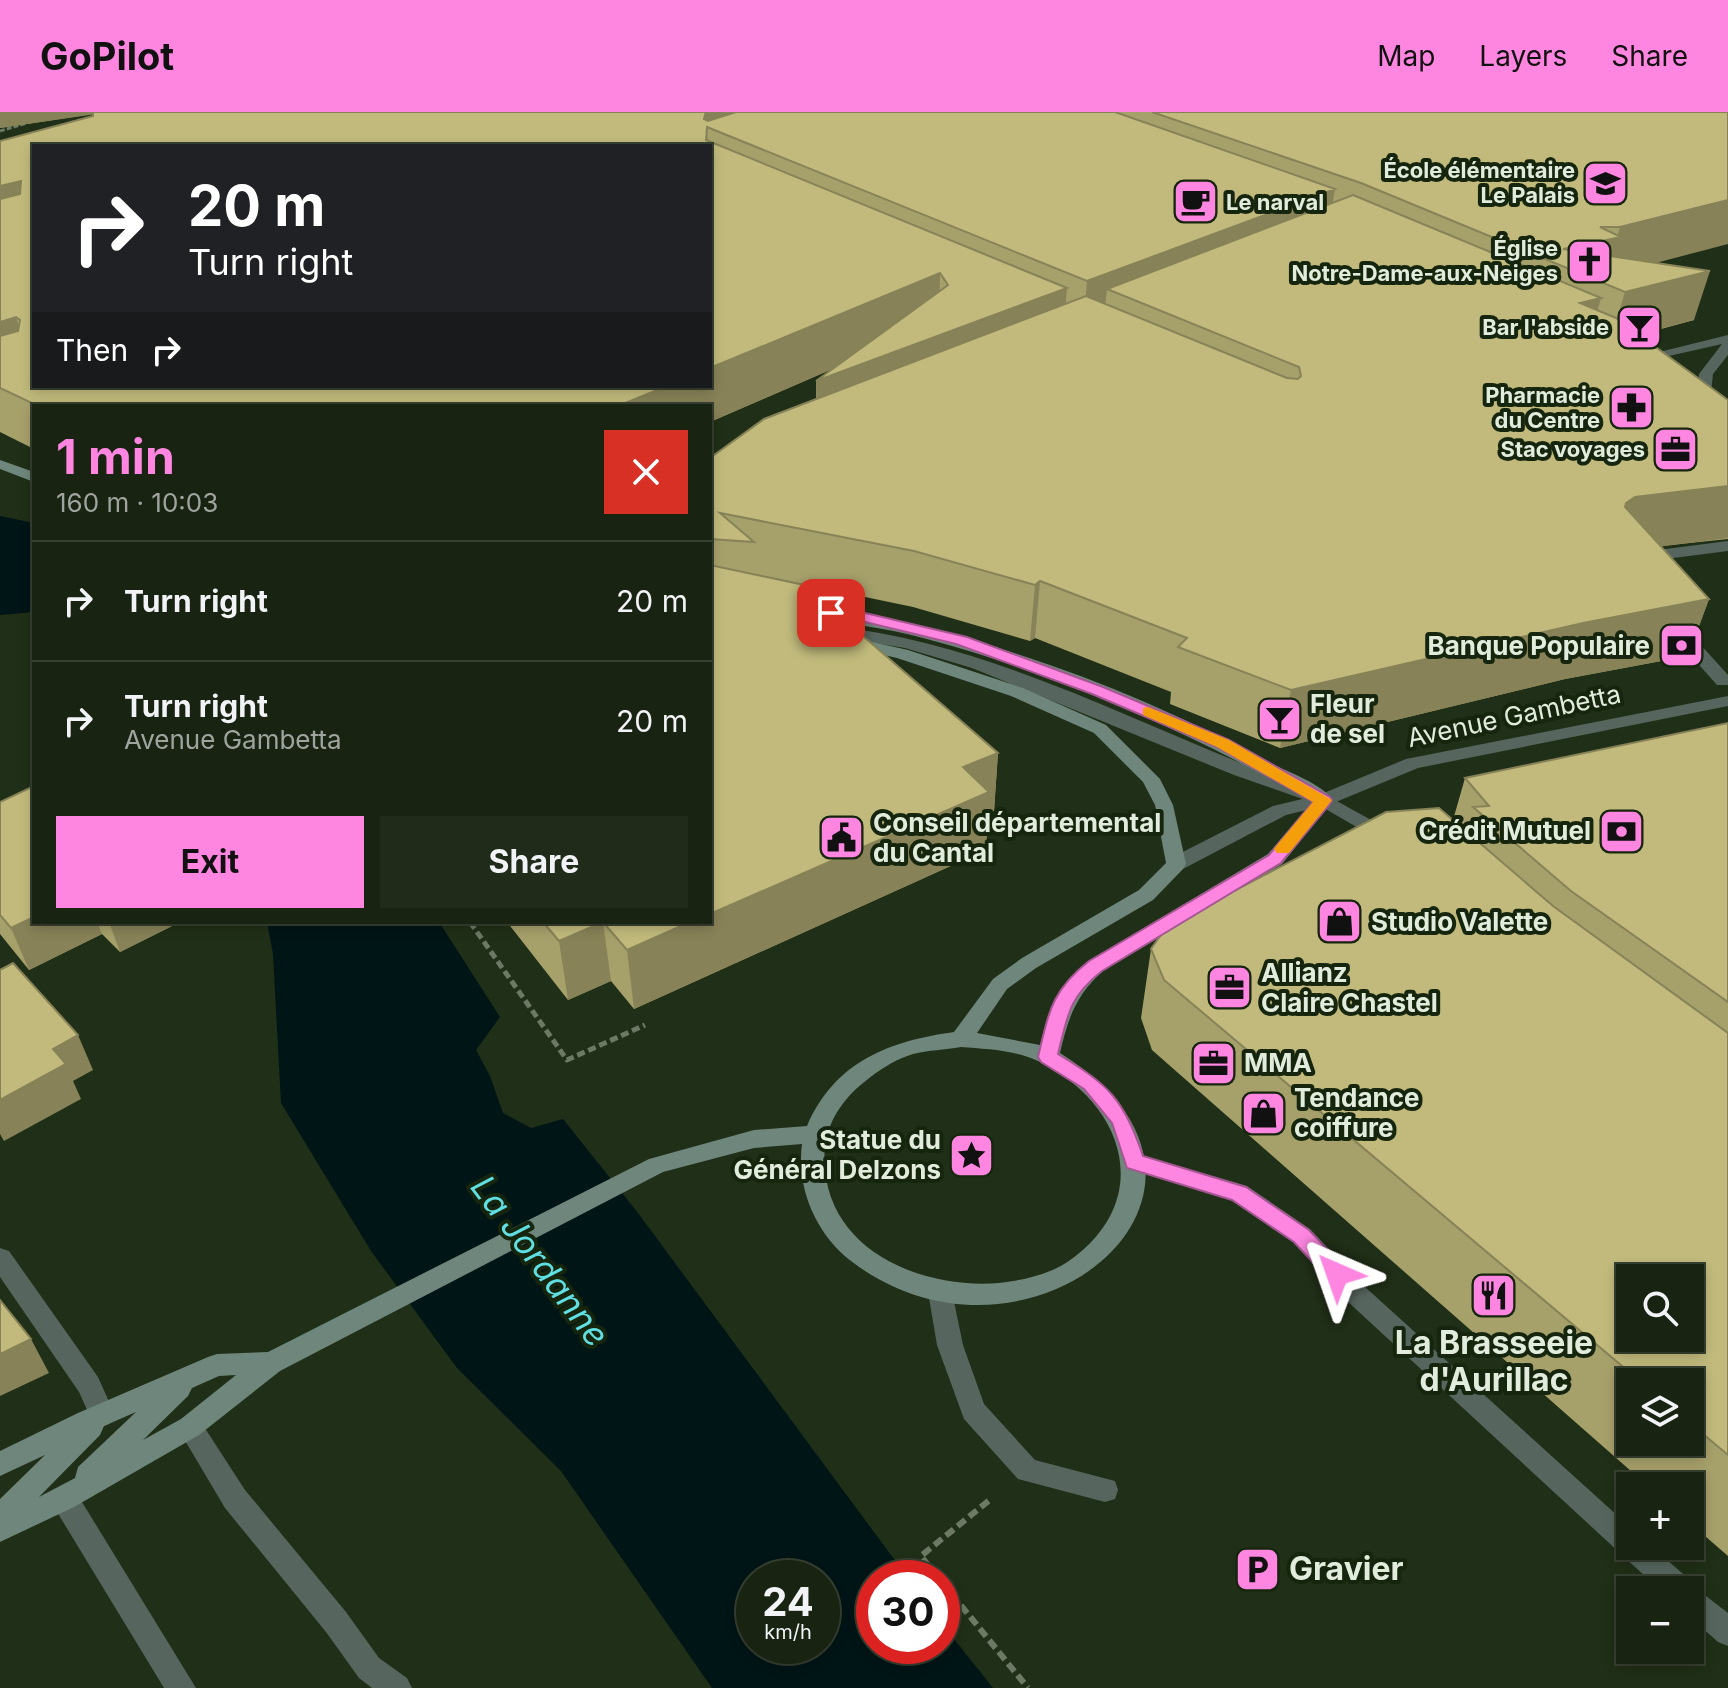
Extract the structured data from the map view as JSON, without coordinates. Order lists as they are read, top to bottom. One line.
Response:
{"streets":{"main road":["Avenue Gambetta"]},"water":["La Jordanne"],"places":{"school or university":["École élémentaire Le Palais"],"cafe":["Le narval"],"church":["Église Notre-Dame-aux-Neiges"],"bar":["Bar l'abside","Fleur de sel"],"pharmacy":["Pharmacie du Centre"],"office":["Stac voyages","Allianz Claire Chastel","MMA"],"bank":["Banque Populaire","Crédit Mutuel"],"public building":["Conseil départemental du Cantal"],"shop":["Studio Valette","Tendance coiffure"],"place":["Statue du Général Delzons"],"restaurant":["La Brasseeie d'Aurillac"],"parking":["Gravier"]},"page":{"header":"GoPilot","nav":["Map","Layers","Share"],"turn":["20 m","Turn right"],"then":"Then","heading":["1 min","160 m · 10:03"],"list":[{"name":"Turn right","value":"20 m"},{"name":"Turn right","note":"Avenue Gambetta","value":"20 m"}],"buttons":["Exit","Share"],"map_buttons":["+","−"],"speed":"24 km/h","limit":"30"}}
